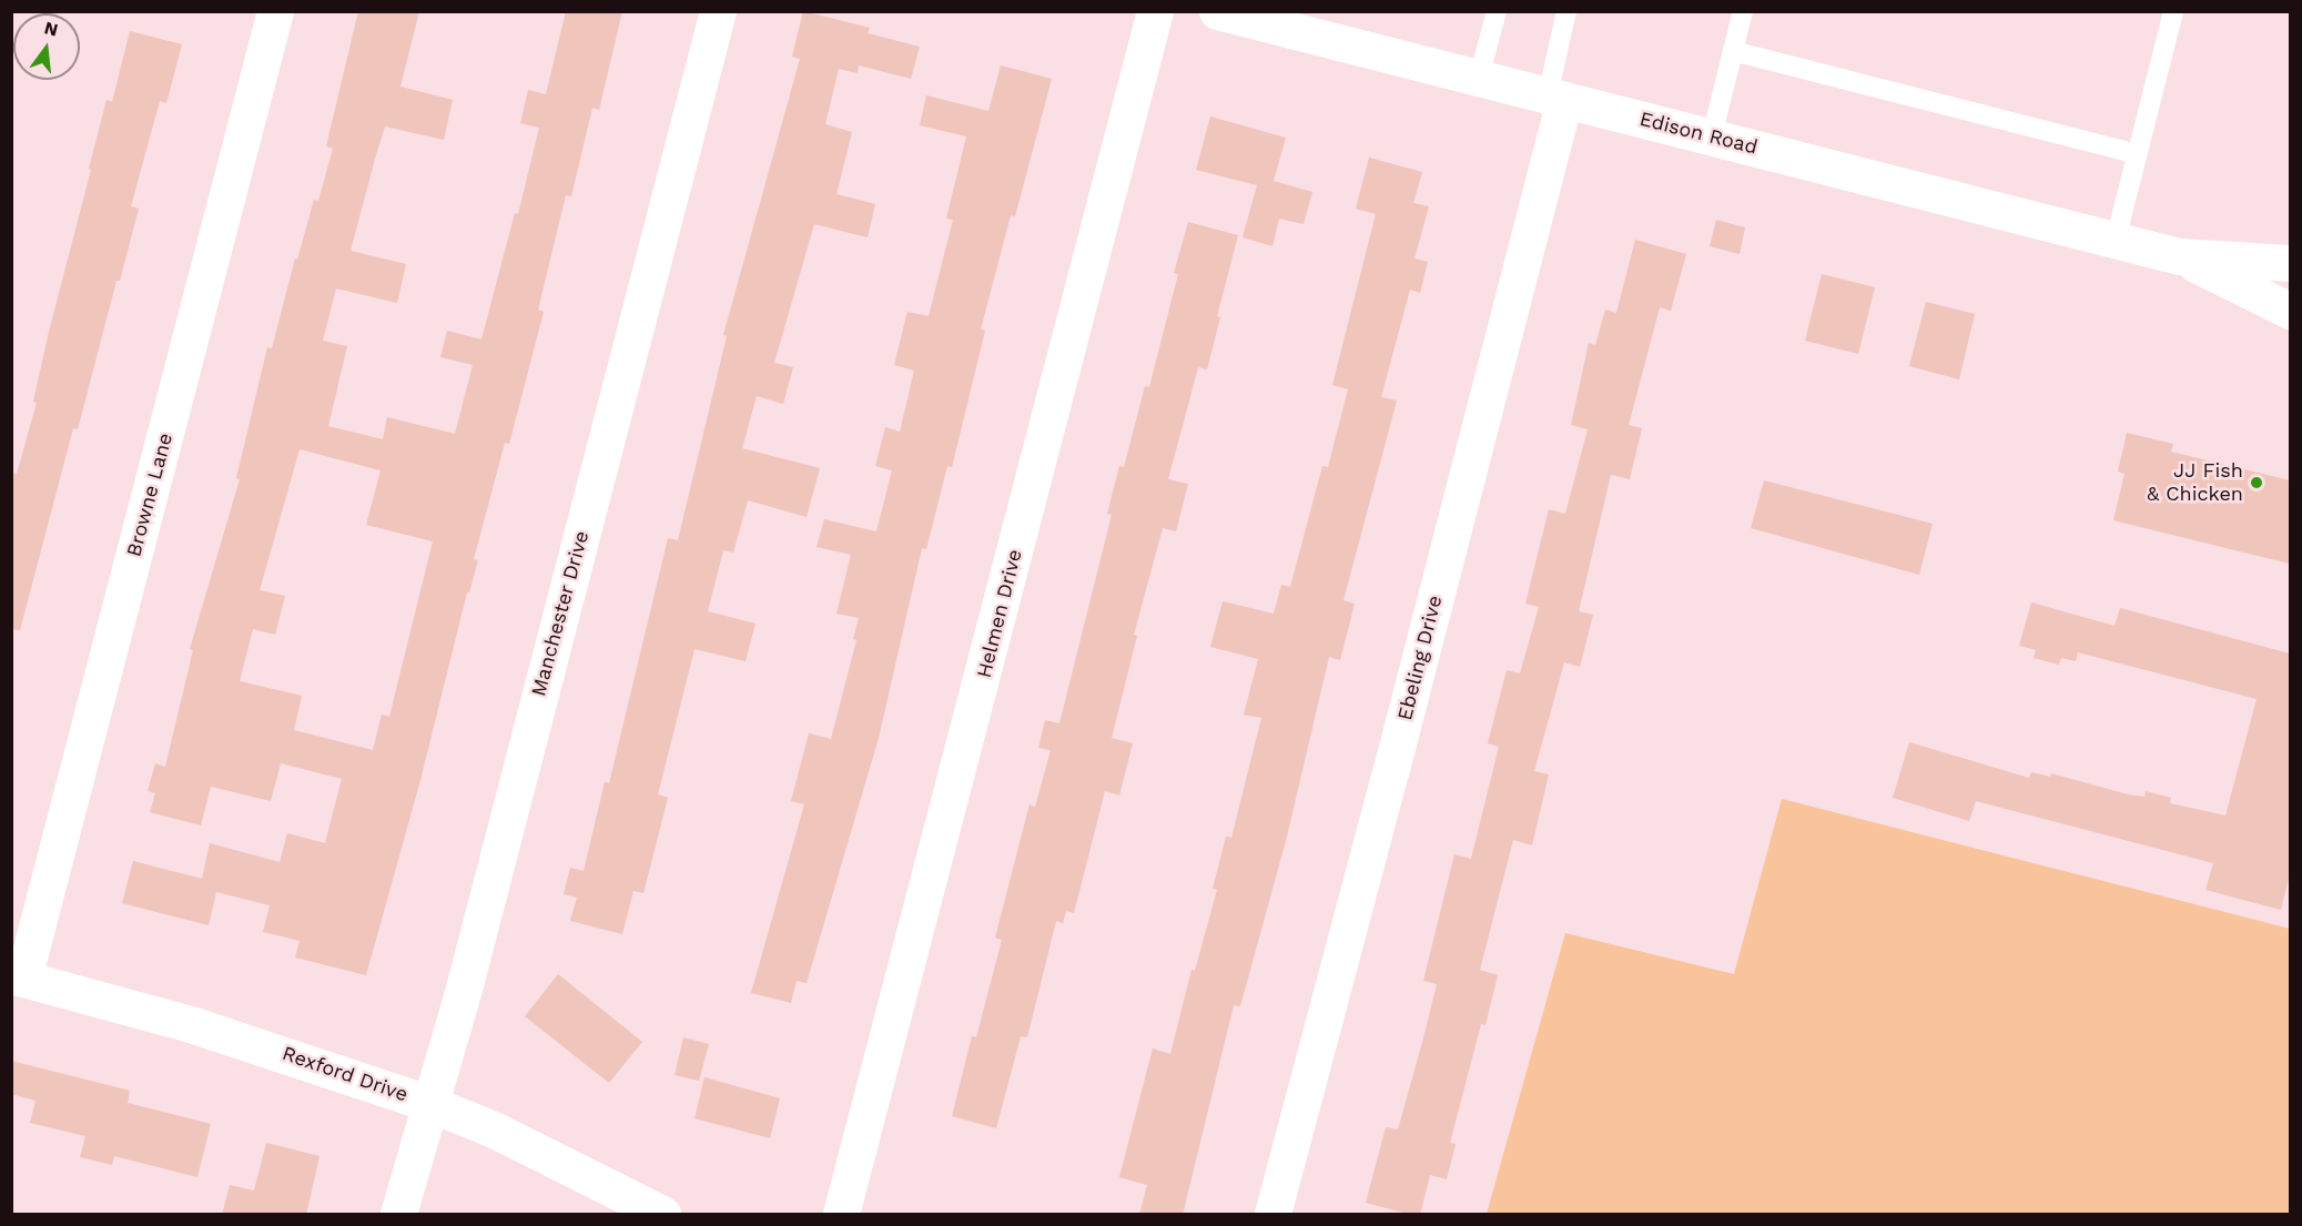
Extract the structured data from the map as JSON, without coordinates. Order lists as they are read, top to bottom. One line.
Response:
{"streets":{"street":["Edison Road","Browne Lane","Manchester Drive","Helmen Drive","Ebeling Drive","Rexford Drive"]},"crossings":[["Edison Road","Ebeling Drive"],["Browne Lane","Rexford Drive"],["Manchester Drive","Rexford Drive"]],"places":["JJ Fish & Chicken"],"north":"top"}
